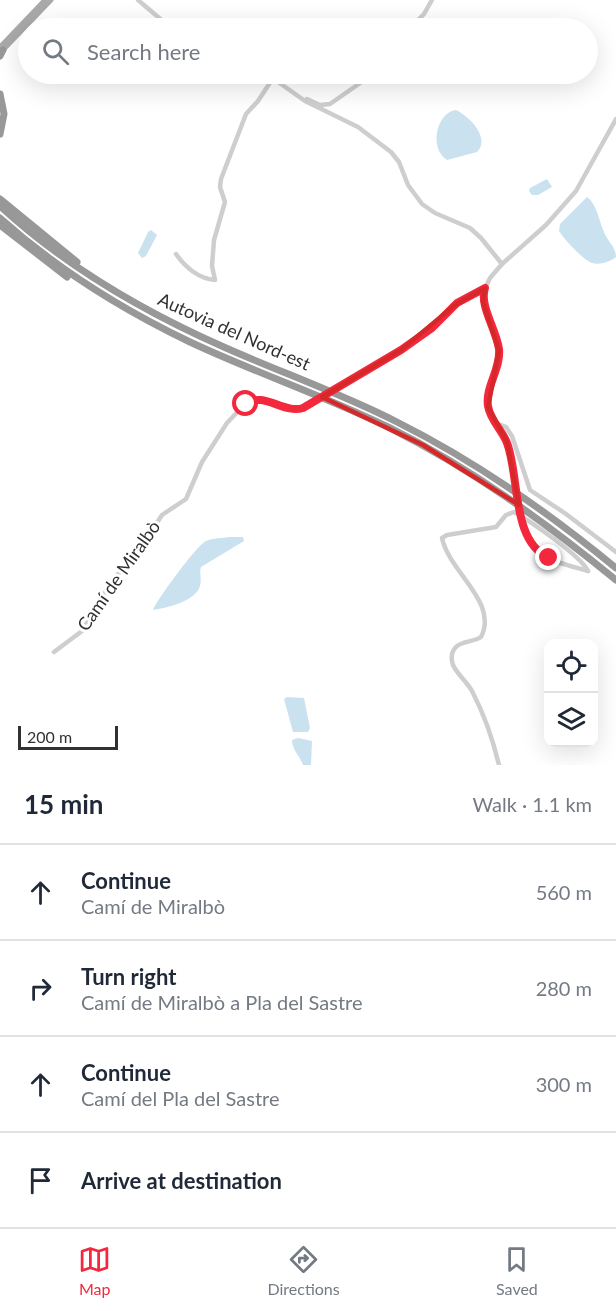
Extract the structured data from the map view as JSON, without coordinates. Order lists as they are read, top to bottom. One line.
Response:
{"streets":{"highway":["Autovia del Nord-est"],"street":["Camí de Miralbò"]},"scale_bar":"200 m","page":{"search":"Search here","scale":"200 m","heading":["15 min","Walk · 1.1 km"],"list":[["Continue","Camí de Miralbò","560 m"],["Turn right","Camí de Miralbò a Pla del Sastre","280 m"],["Continue","Camí del Pla del Sastre","300 m"],"Arrive at destination"],"nav":["Map","Directions","Saved"]}}
